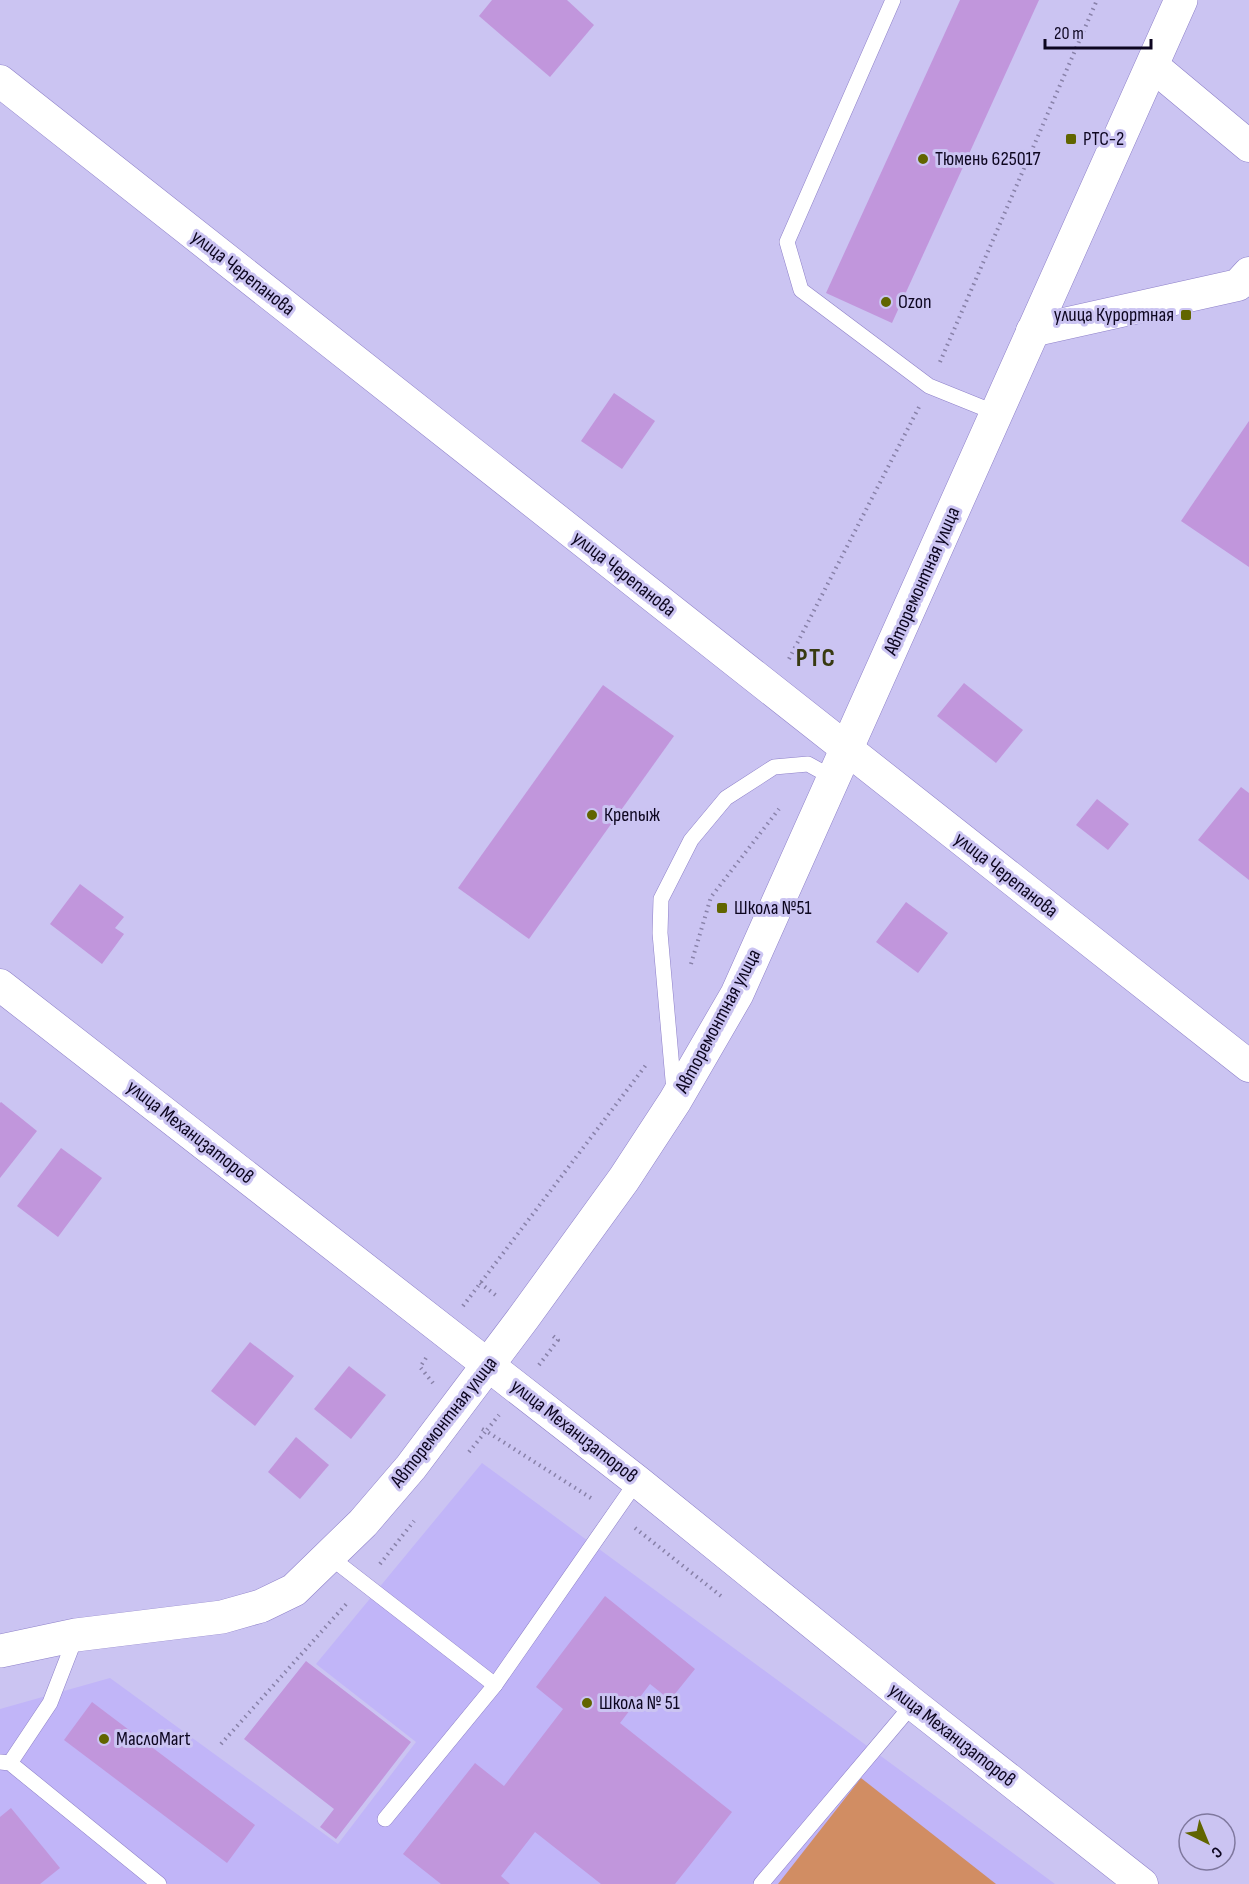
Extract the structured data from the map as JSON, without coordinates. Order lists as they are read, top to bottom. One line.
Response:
{"streets":{"street":["улица Черепанова","Авторемонтная улица","улица Механизаторов"]},"crossings":[["улица Черепанова","Авторемонтная улица"],["Авторемонтная улица","улица Механизаторов"]],"districts":["РТС"],"places":{"transit":["РТС-2","улица Курортная","Школа №51"],"other":["Тюмень 625017","Ozon","Крепыж","Школа № 51","МаслоMart"]},"scale_bar":"20 m","north":"bottom right"}
